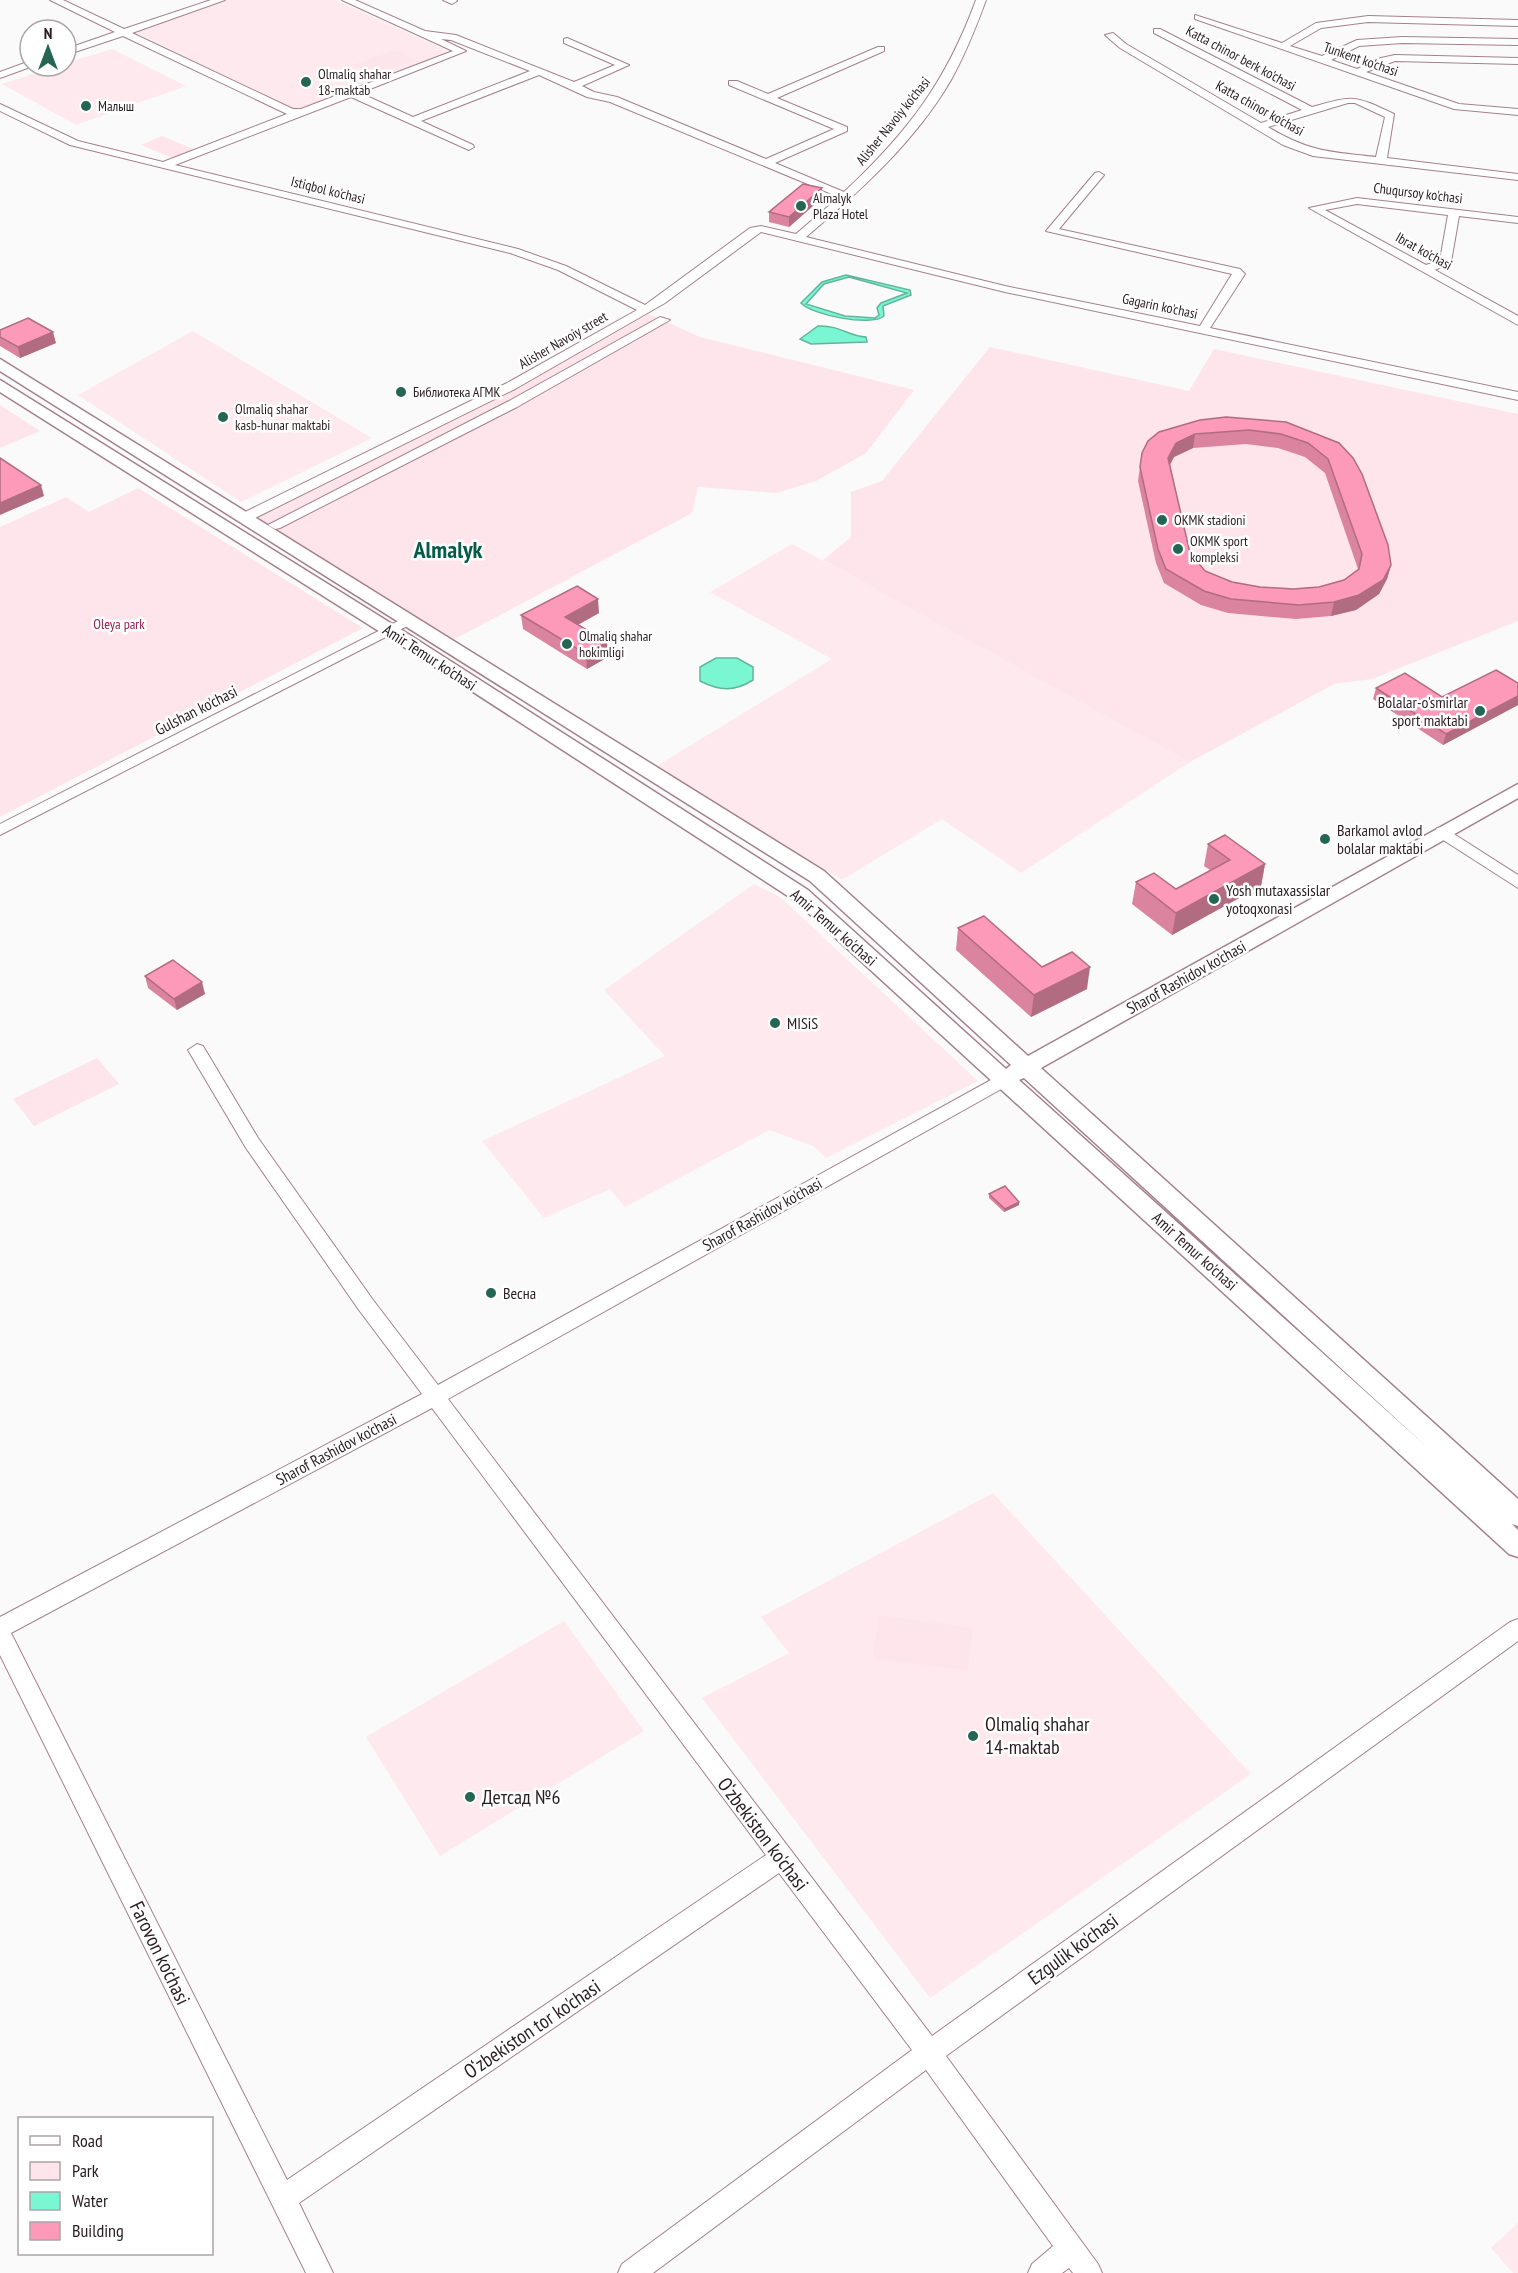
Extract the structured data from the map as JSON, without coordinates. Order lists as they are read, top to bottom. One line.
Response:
{"streets":{"main road":["Amir Temur ko'chasi","Sharof Rashidov ko'chasi"],"street":["Katta chinor berk ko'chasi","Tunkent ko'chasi","Katta chinor ko'chasi","Alisher Navoiy ko'chasi","Istiqbol ko'chasi","Chuqursoy ko'chasi","Ibrat ko'chasi","Gagarin ko'chasi","Alisher Navoiy street","Gulshan ko'chasi","O‘zbekiston ko'chasi","Ezgulik ko'chasi","Farovon ko'chasi","O‘zbekiston tor ko'chasi"]},"crossings":[["Katta chinor berk ko'chasi","Katta chinor ko'chasi"],["Alisher Navoiy ko'chasi","Gagarin ko'chasi"],["Istiqbol ko'chasi","Alisher Navoiy street"],["Chuqursoy ko'chasi","Ibrat ko'chasi"],["Gagarin ko'chasi","Alisher Navoiy street"],["Alisher Navoiy street","Amir Temur ko'chasi"],["Amir Temur ko'chasi","Gulshan ko'chasi"],["Amir Temur ko'chasi","Sharof Rashidov ko'chasi"],["Sharof Rashidov ko'chasi","O‘zbekiston ko'chasi"],["O‘zbekiston ko'chasi","Ezgulik ko'chasi"],["O‘zbekiston ko'chasi","O‘zbekiston tor ko'chasi"],["Farovon ko'chasi","O‘zbekiston tor ko'chasi"]],"districts":["Almalyk"],"parks":["Oleya park"],"places":["Olmaliq shahar 18-maktab","Малыш","Almalyk Plaza Hotel","Библиотека АГМК","Olmaliq shahar kasb-hunar maktabi","OKMK stadioni","OKMK sport kompleksi","Olmaliq shahar hokimligi","Bolalar-o'smirlar sport maktabi","Barkamol avlod bolalar maktabi","Yosh mutaxassislar yotoqxonasi","MISiS","Весна","Olmaliq shahar 14-maktab","Детсад №6"],"legend":["Road","Park","Water","Building"],"north":"top"}
